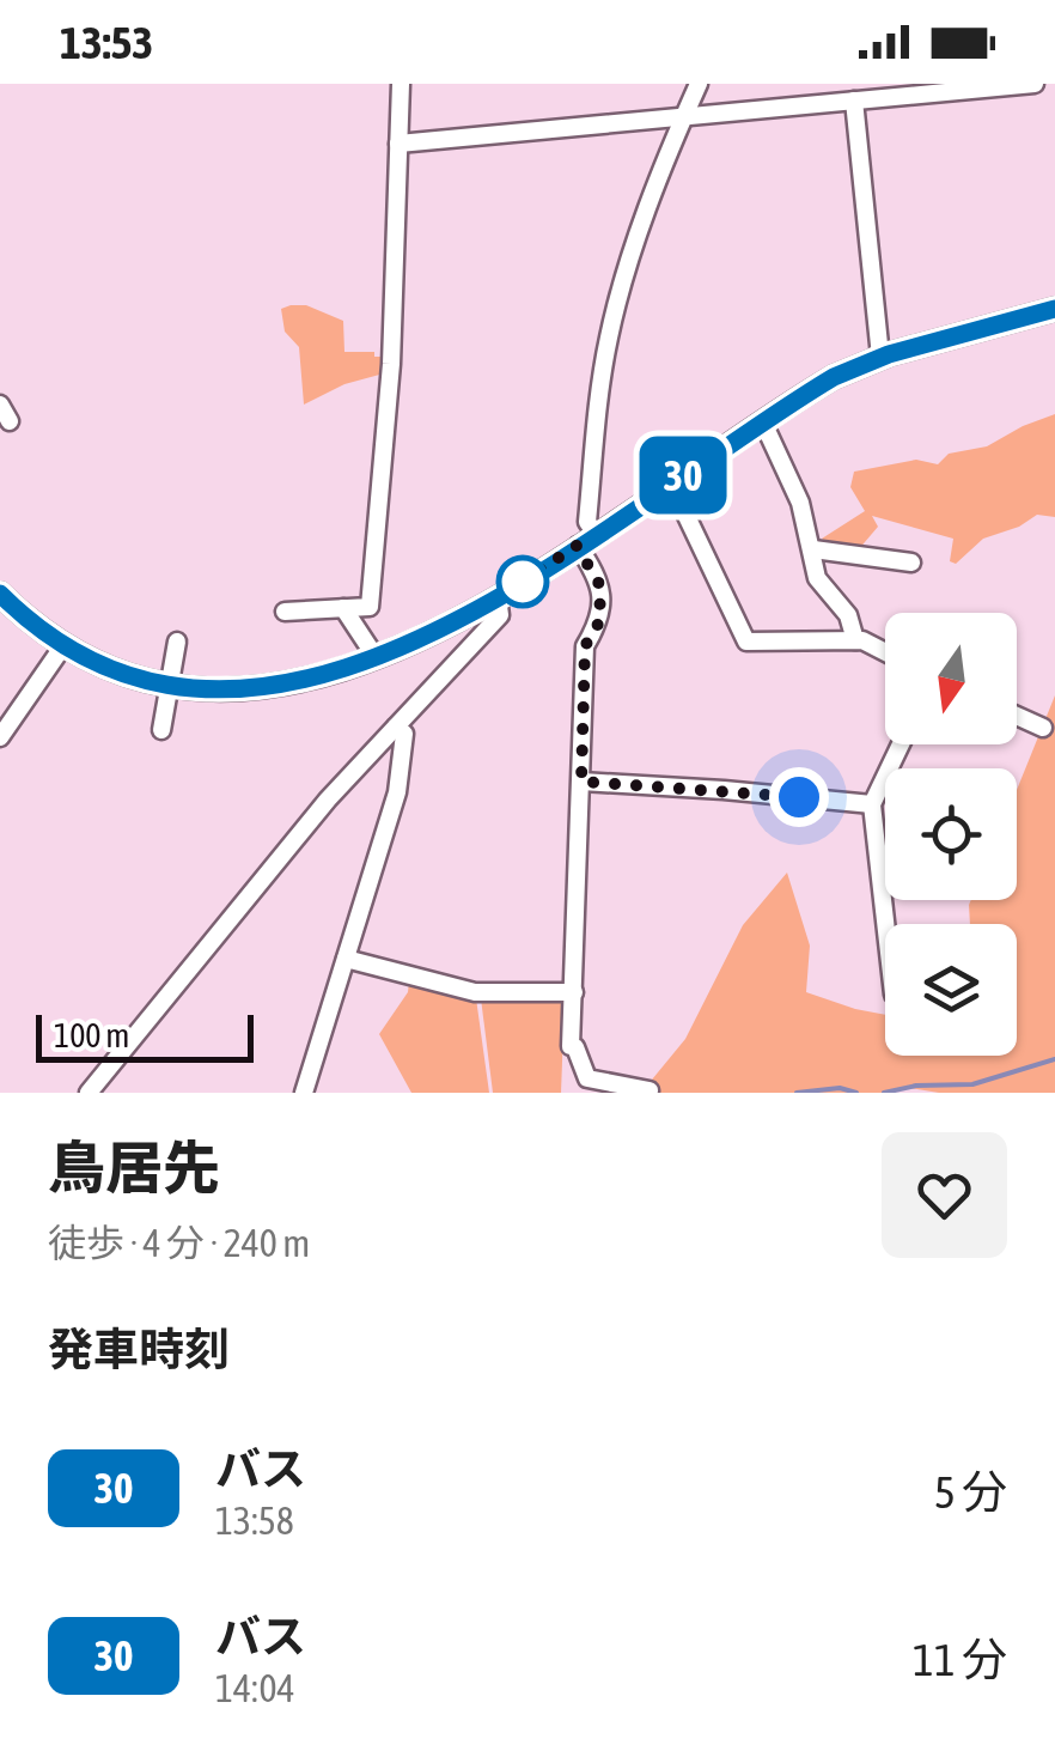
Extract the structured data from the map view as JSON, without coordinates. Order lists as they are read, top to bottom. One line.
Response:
{"lines":["bus line 30"],"scale_bar":"100 m","north":"bottom","page":{"status":"13:53","on_map":"30","scale":"100 m","heading":[["鳥居先","徒歩 · 4 分 · 240 m"],"発車時刻"],"list":[{"mark":"30","name":"バス","note":"13:58","value":"5 分"},{"mark":"30","name":"バス","note":"14:04","value":"11 分"}]}}
